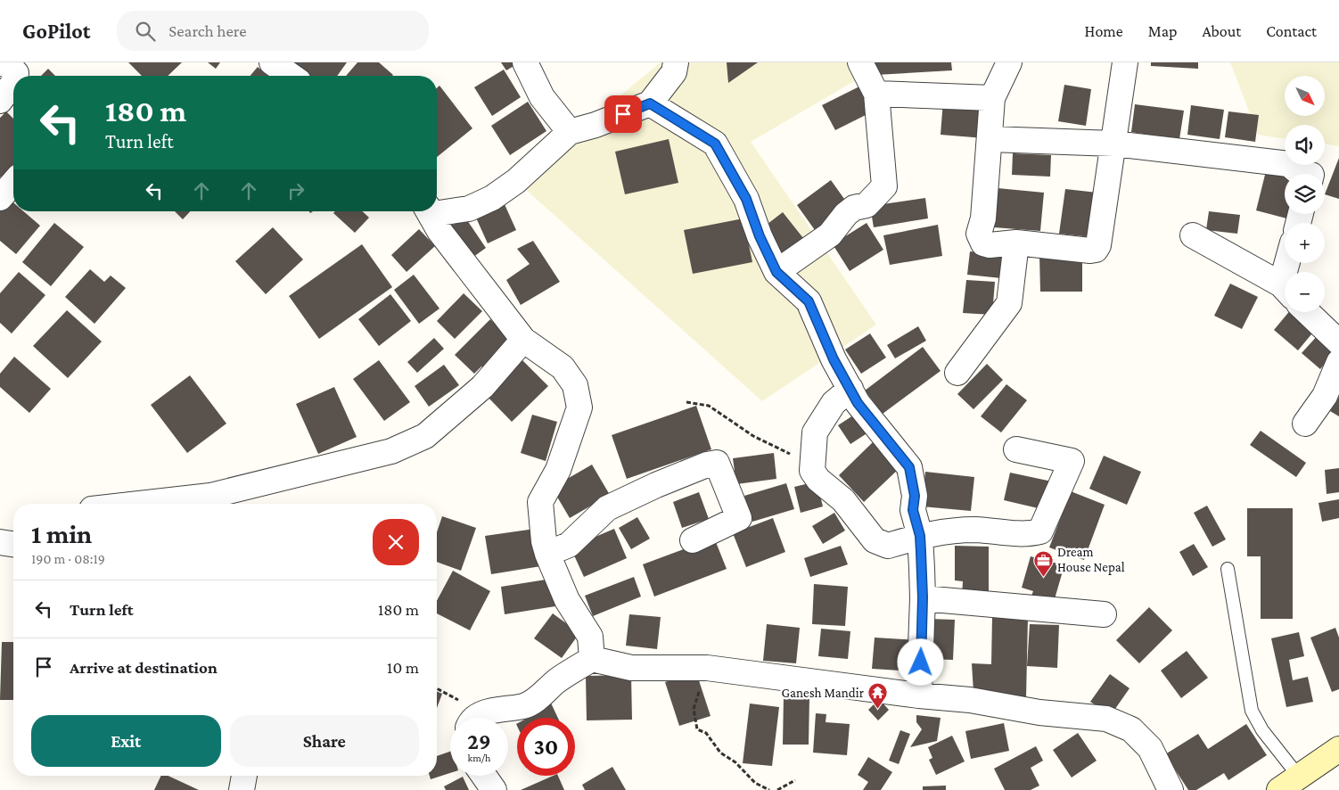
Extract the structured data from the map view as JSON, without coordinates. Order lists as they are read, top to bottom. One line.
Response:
{"places":{"office":["Dream House Nepal"],"temple":["Ganesh Mandir"]},"north":"bottom right","page":{"header":"GoPilot","search":"Search here","nav":["Home","Map","About","Contact"],"map_buttons":["+","−"],"turn":["180 m","Turn left"],"heading":["1 min","190 m · 08:19"],"list":[{"name":"Turn left","value":"180 m"},{"name":"Arrive at destination","value":"10 m"}],"buttons":["Exit","Share"],"speed":"29 km/h","limit":"30"}}
